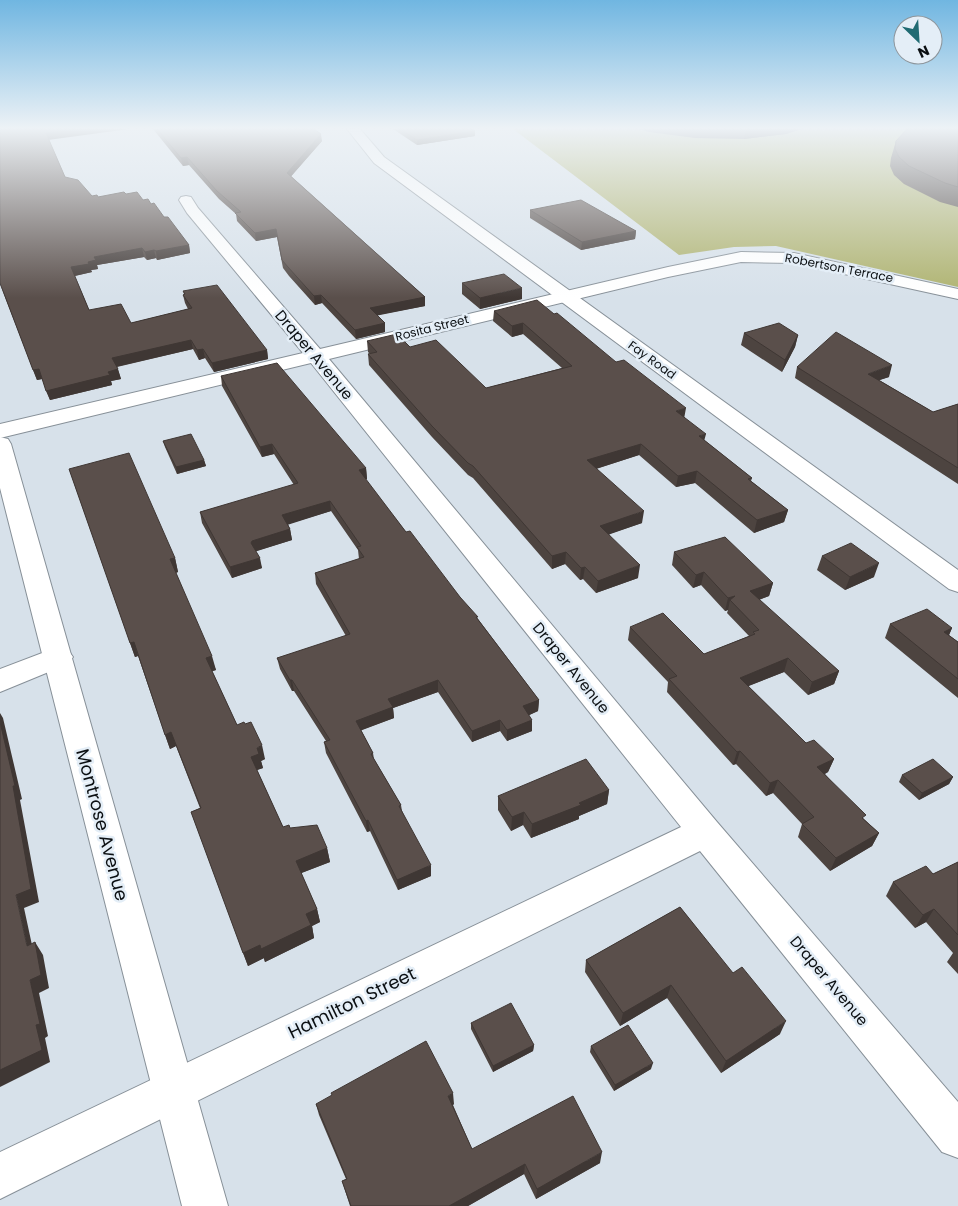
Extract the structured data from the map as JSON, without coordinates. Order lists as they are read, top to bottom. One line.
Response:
{"streets":{"street":["Robertson Terrace","Rosita Street","Draper Avenue","Fay Road","Montrose Avenue","Hamilton Street"]},"crossings":[["Robertson Terrace","Rosita Street"],["Rosita Street","Draper Avenue"],["Rosita Street","Fay Road"],["Draper Avenue","Hamilton Street"],["Montrose Avenue","Hamilton Street"]],"north":"bottom right"}
